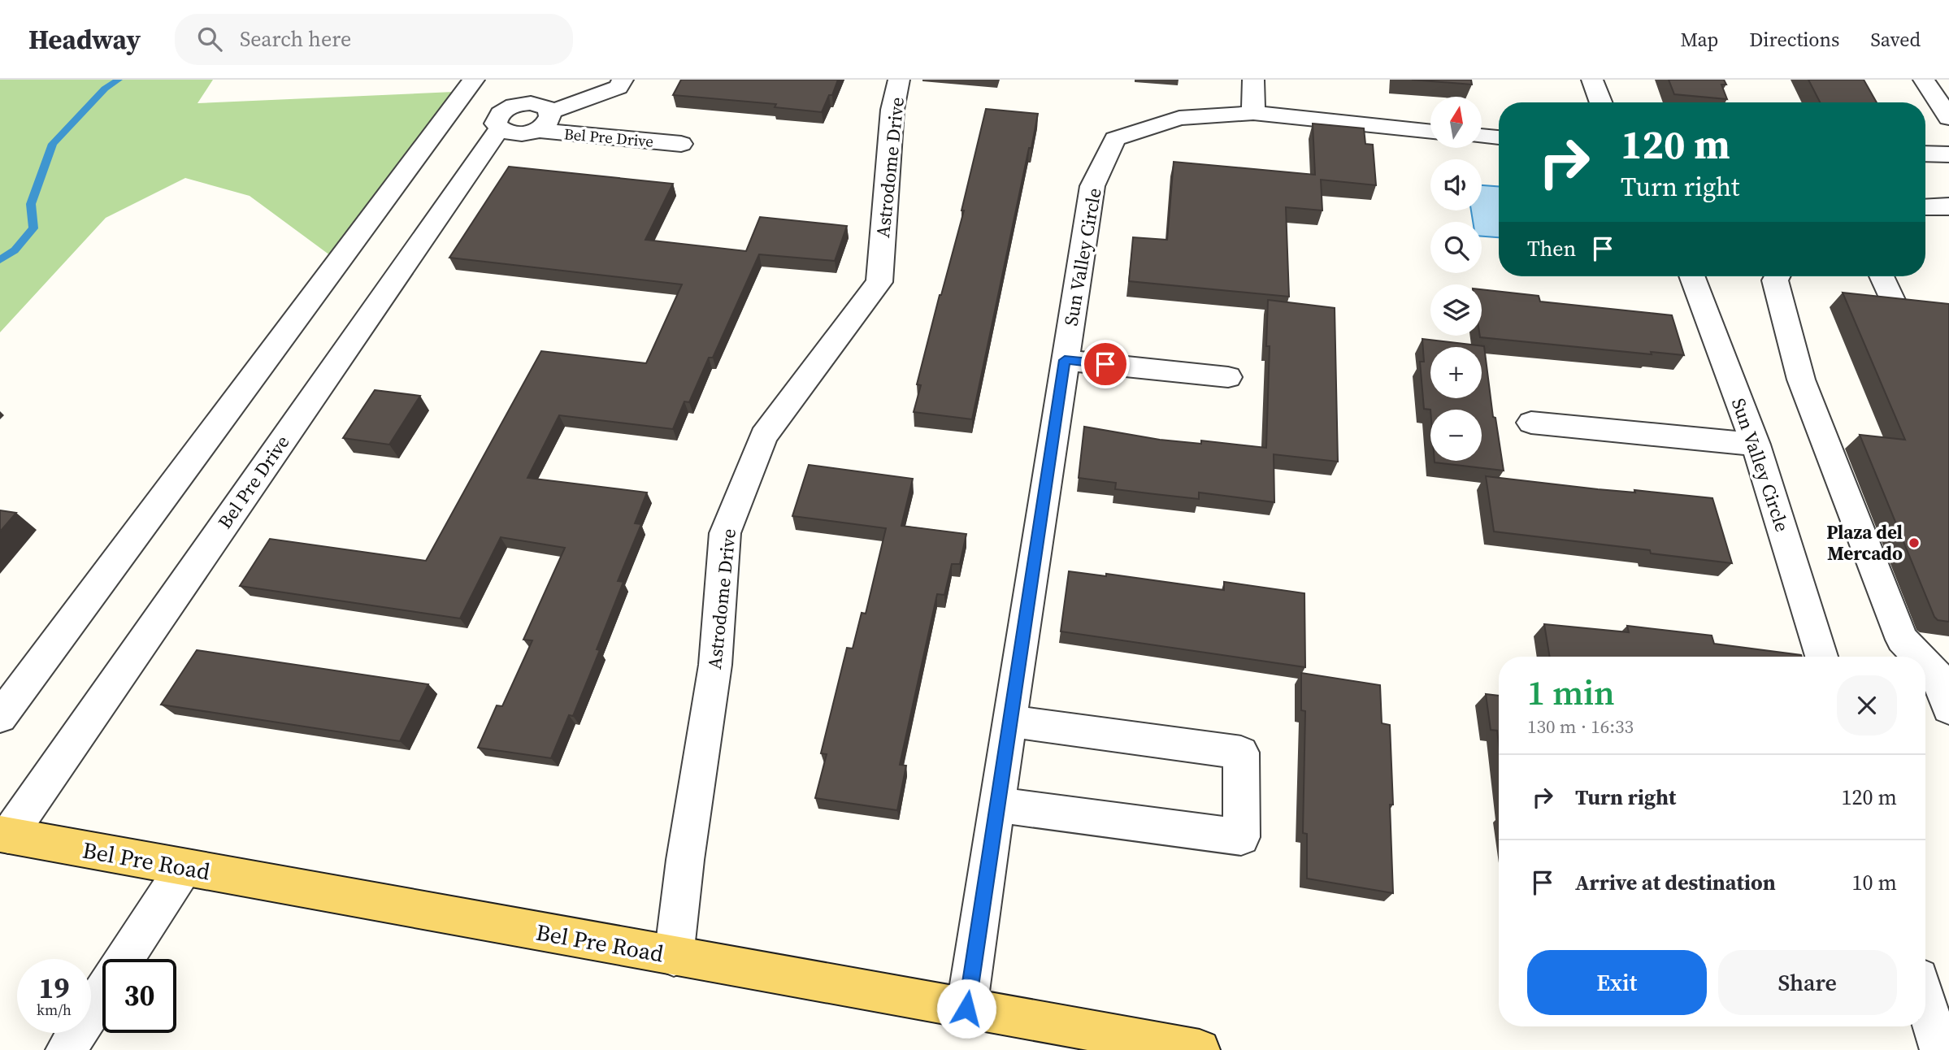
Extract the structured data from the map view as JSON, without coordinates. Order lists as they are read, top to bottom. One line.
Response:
{"streets":{"main road":["Bel Pre Road"],"street":["Bel Pre Drive","Astrodome Drive","Sun Valley Circle"]},"crossings":[["Bel Pre Drive","Bel Pre Road"],["Astrodome Drive","Bel Pre Road"],["Sun Valley Circle","Bel Pre Road"]],"places":["Plaza del Mercado"],"north":"top","page":{"header":"Headway","search":"Search here","nav":["Map","Directions","Saved"],"map_buttons":["+","−"],"turn":["120 m","Turn right"],"then":"Then","heading":["1 min","130 m · 16:33"],"list":[{"name":"Turn right","value":"120 m"},{"name":"Arrive at destination","value":"10 m"}],"buttons":["Exit","Share"],"speed":"19 km/h","limit":"30"}}
